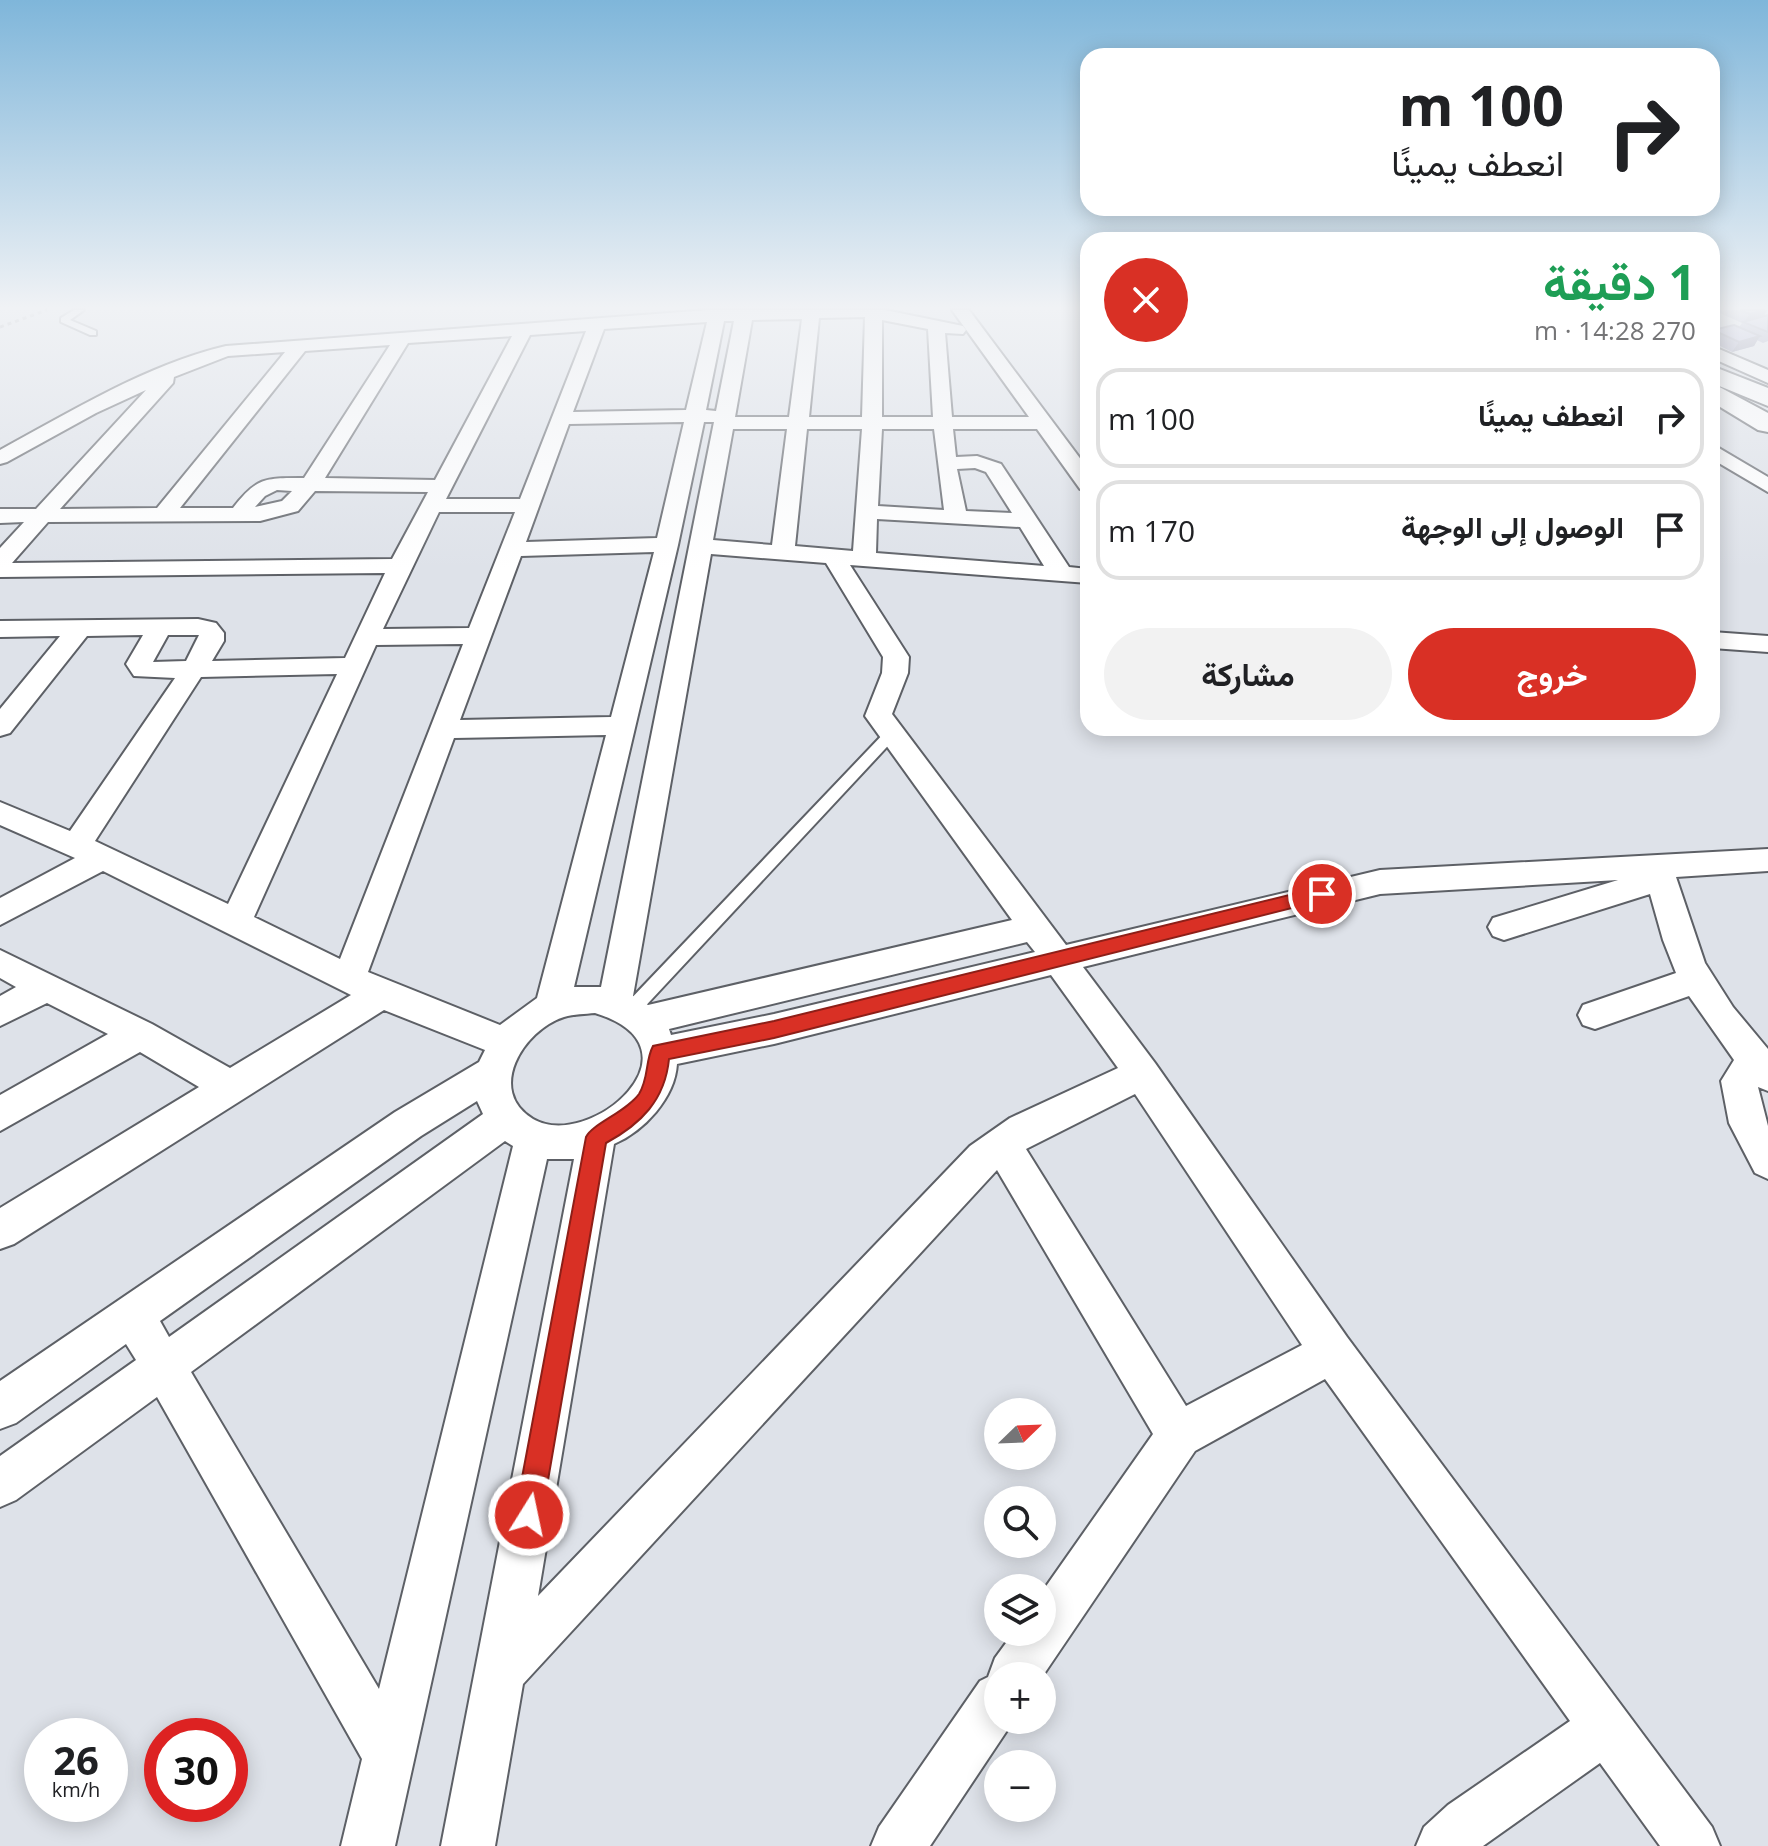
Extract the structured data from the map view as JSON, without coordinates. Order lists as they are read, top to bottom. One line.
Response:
{"north":"top right","page":{"turn":["100 m","انعطف يمينًا"],"heading":["1 دقيقة","270 m · 14:28"],"list":[{"name":"انعطف يمينًا","value":"100 m"},{"name":"الوصول إلى الوجهة","value":"170 m"}],"buttons":["خروج","مشاركة"],"map_buttons":["+","−"],"speed":"26 km/h","limit":"30"}}
